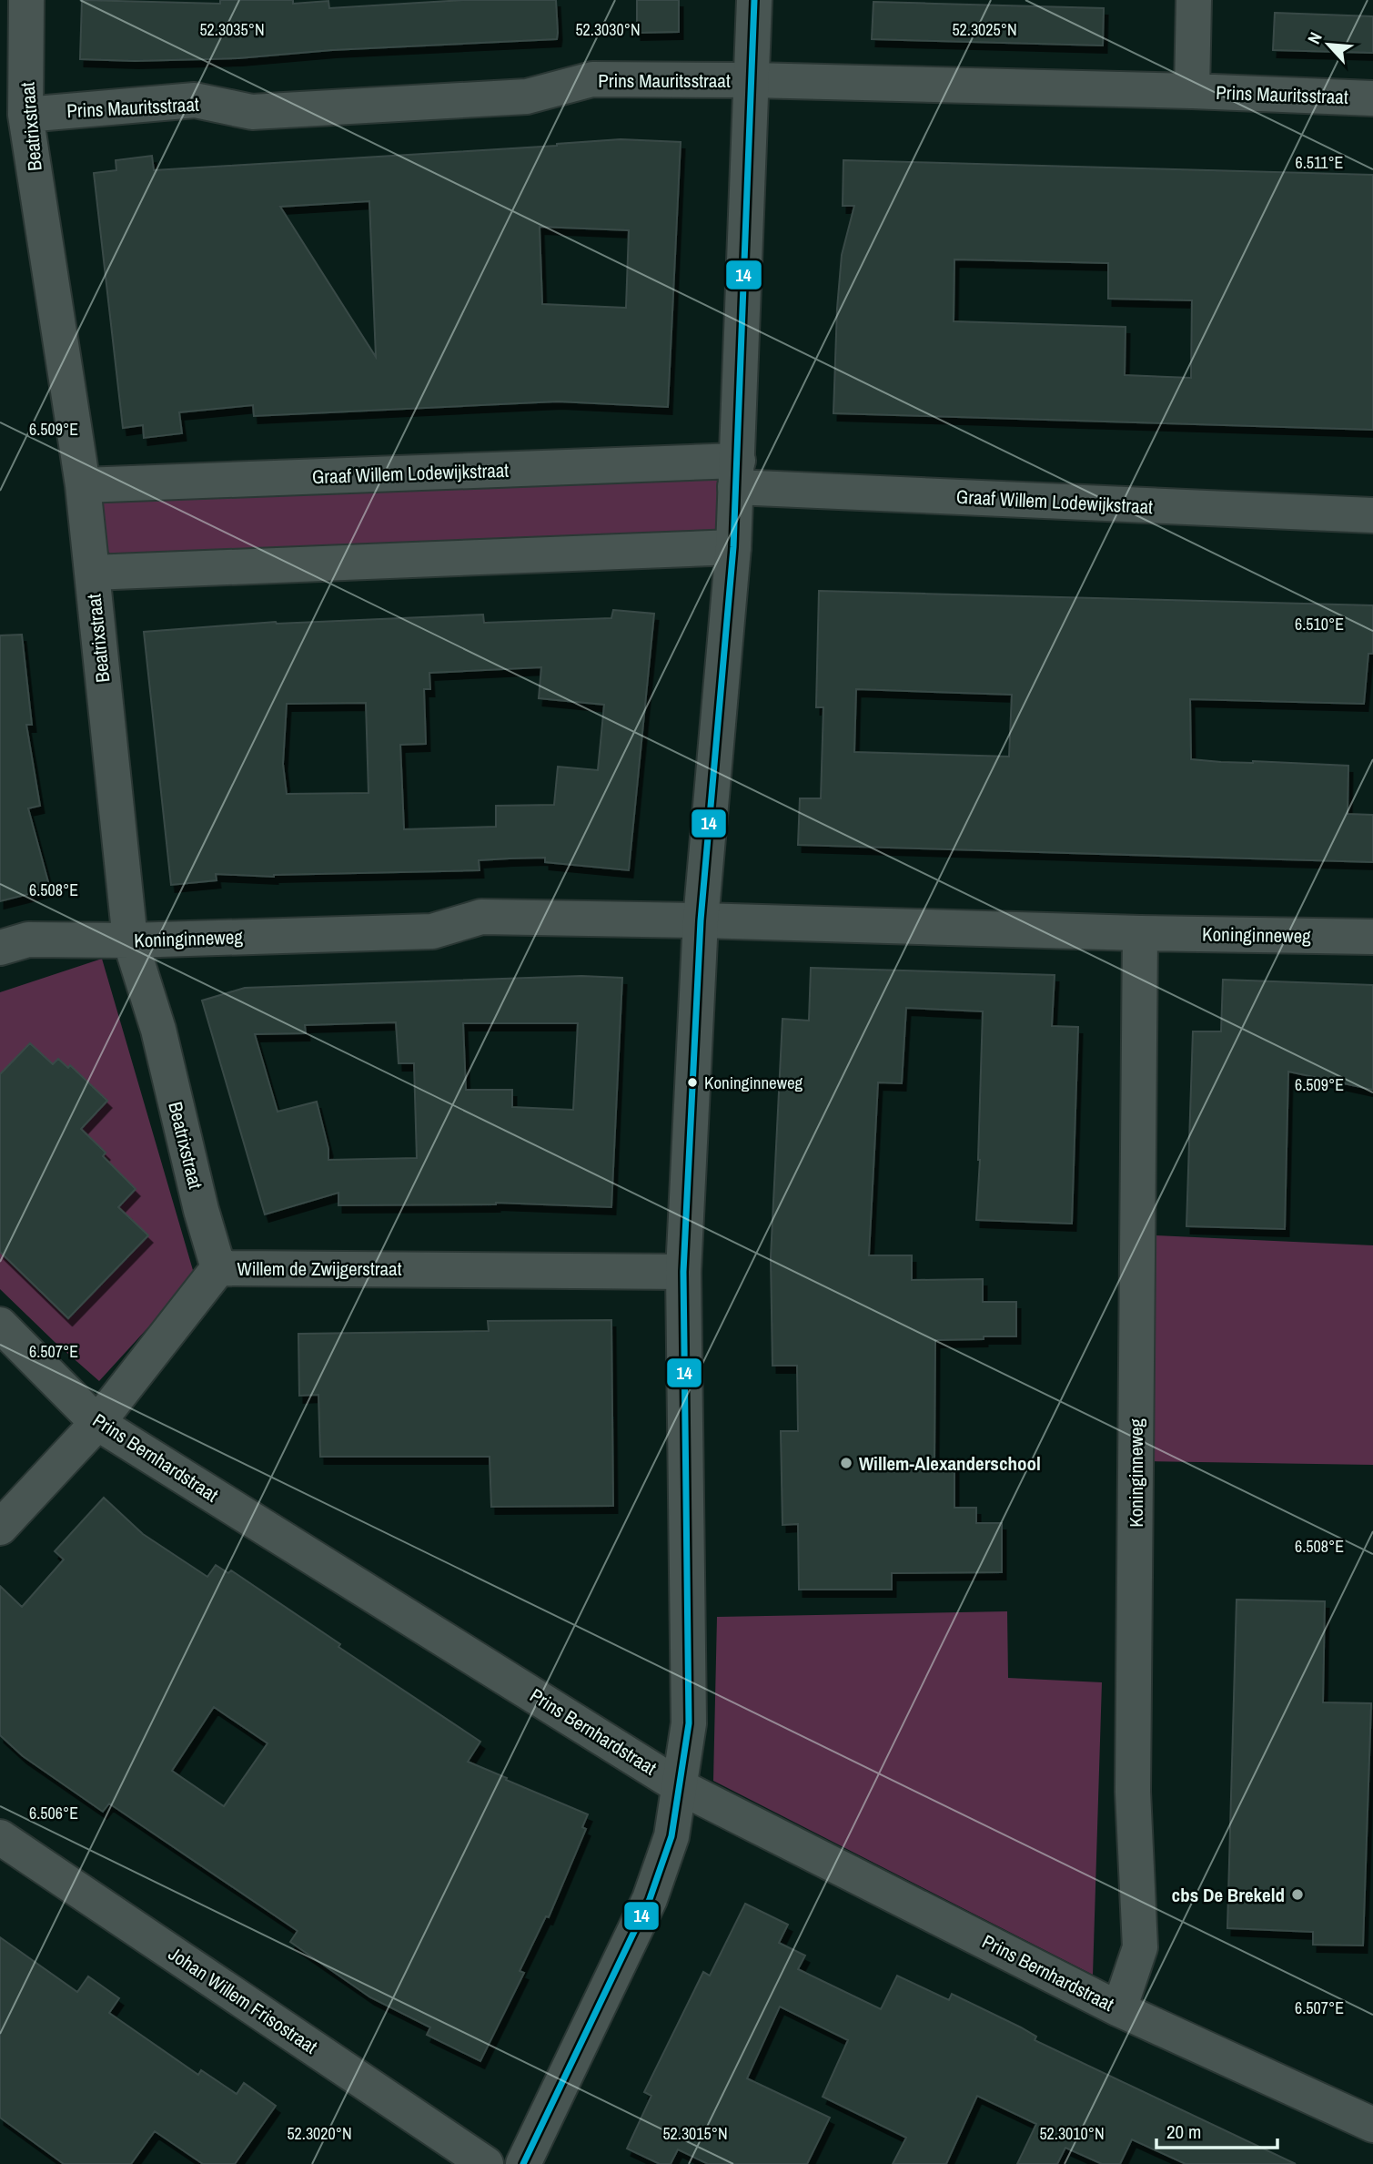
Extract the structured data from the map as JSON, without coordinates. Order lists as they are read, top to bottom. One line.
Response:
{"streets":{"street":["Prins Mauritsstraat","Beatrixstraat","Graaf Willem Lodewijkstraat","Koninginneweg","Willem de Zwijgerstraat","Prins Bernhardstraat","Johan Willem Frisostraat"]},"crossings":[["Prins Mauritsstraat","Beatrixstraat"],["Beatrixstraat","Graaf Willem Lodewijkstraat"],["Beatrixstraat","Koninginneweg"],["Beatrixstraat","Willem de Zwijgerstraat"],["Koninginneweg","Prins Bernhardstraat"],["Willem de Zwijgerstraat","Prins Bernhardstraat"]],"places":["Koninginneweg","Willem-Alexanderschool","cbs De Brekeld"],"lines":["transit line 14"],"scale_bar":"20 m","north":"top left","coordinates":["52.3035°N","52.3030°N","52.3025°N","6.511°E","6.509°E","6.510°E","6.508°E","6.507°E","6.506°E","52.3020°N","52.3015°N","52.3010°N"]}
